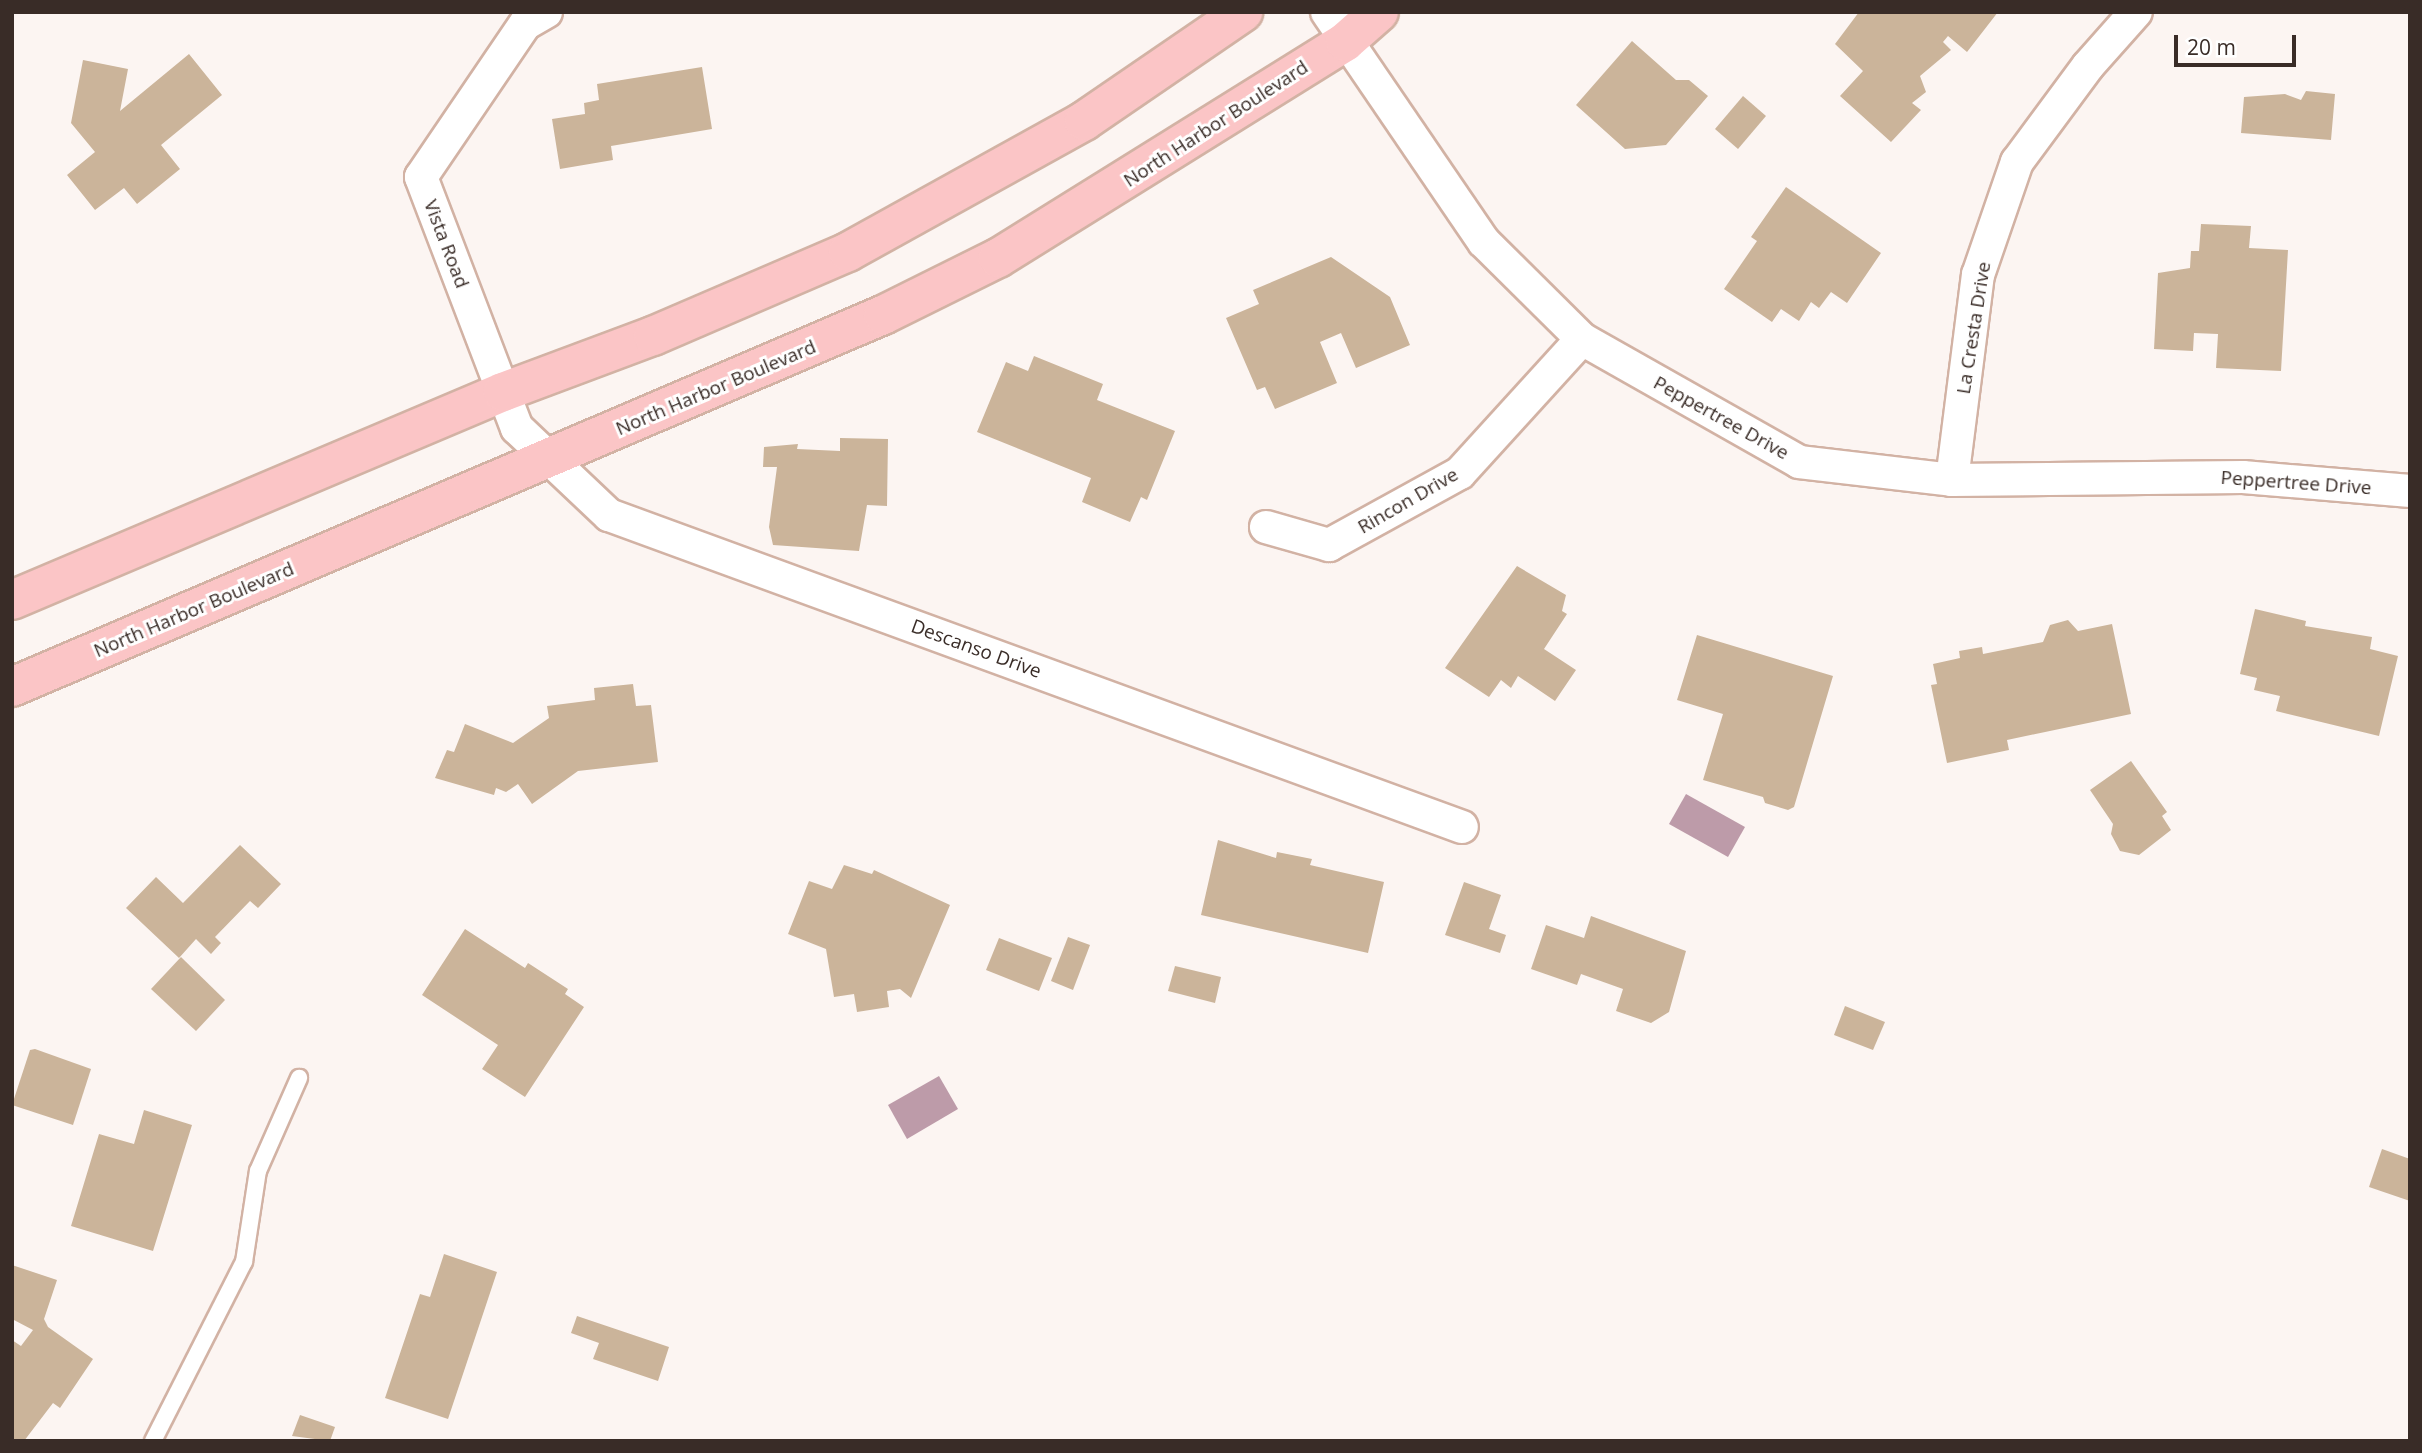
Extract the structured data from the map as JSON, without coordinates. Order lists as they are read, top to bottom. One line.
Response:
{"streets":{"main road":["North Harbor Boulevard"],"street":["Vista Road","La Cresta Drive","Peppertree Drive","Rincon Drive","Descanso Drive"]},"crossings":[["North Harbor Boulevard","Peppertree Drive"],["North Harbor Boulevard","Descanso Drive"],["Vista Road","Descanso Drive"],["La Cresta Drive","Peppertree Drive"],["Peppertree Drive","Rincon Drive"]],"scale_bar":"20 m"}
